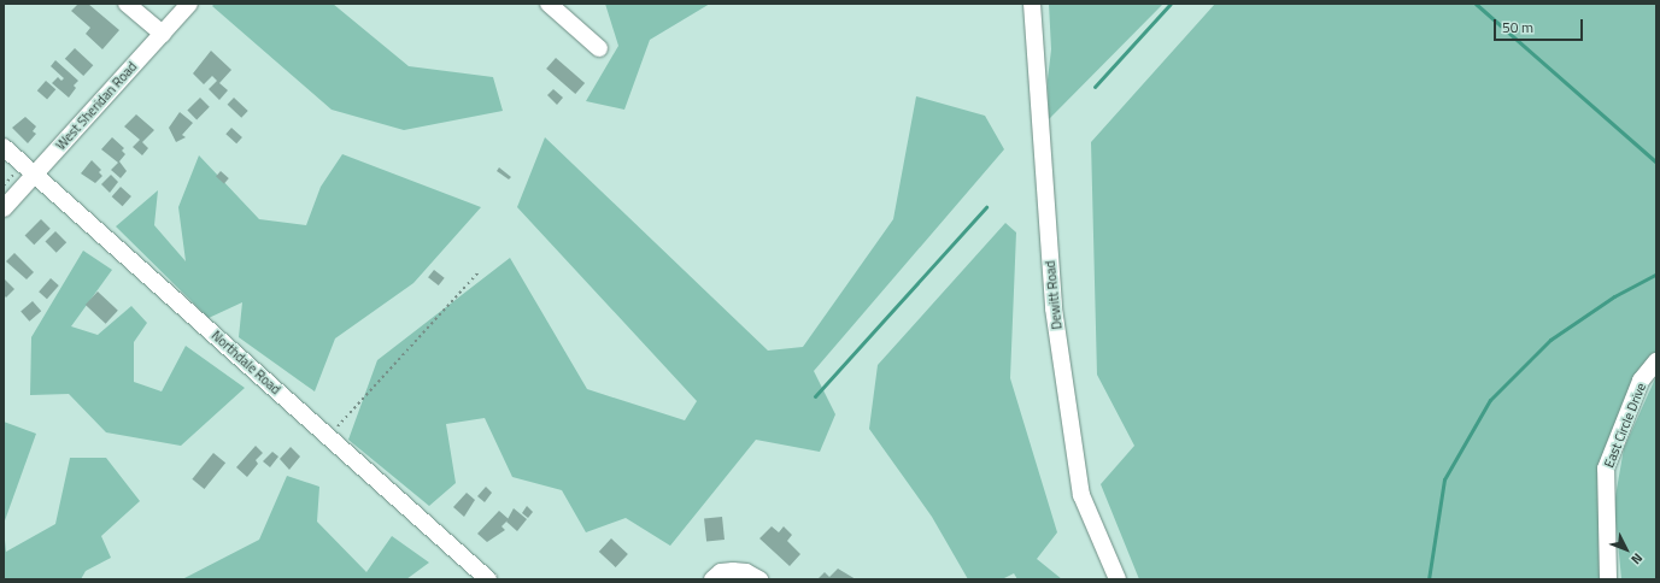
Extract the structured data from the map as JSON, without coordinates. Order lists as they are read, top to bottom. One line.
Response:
{"streets":{"street":["West Sheridan Road","Dewitt Road","Northdale Road","East Circle Drive"]},"crossings":[["West Sheridan Road","Northdale Road"]],"scale_bar":"50 m","north":"bottom right"}
